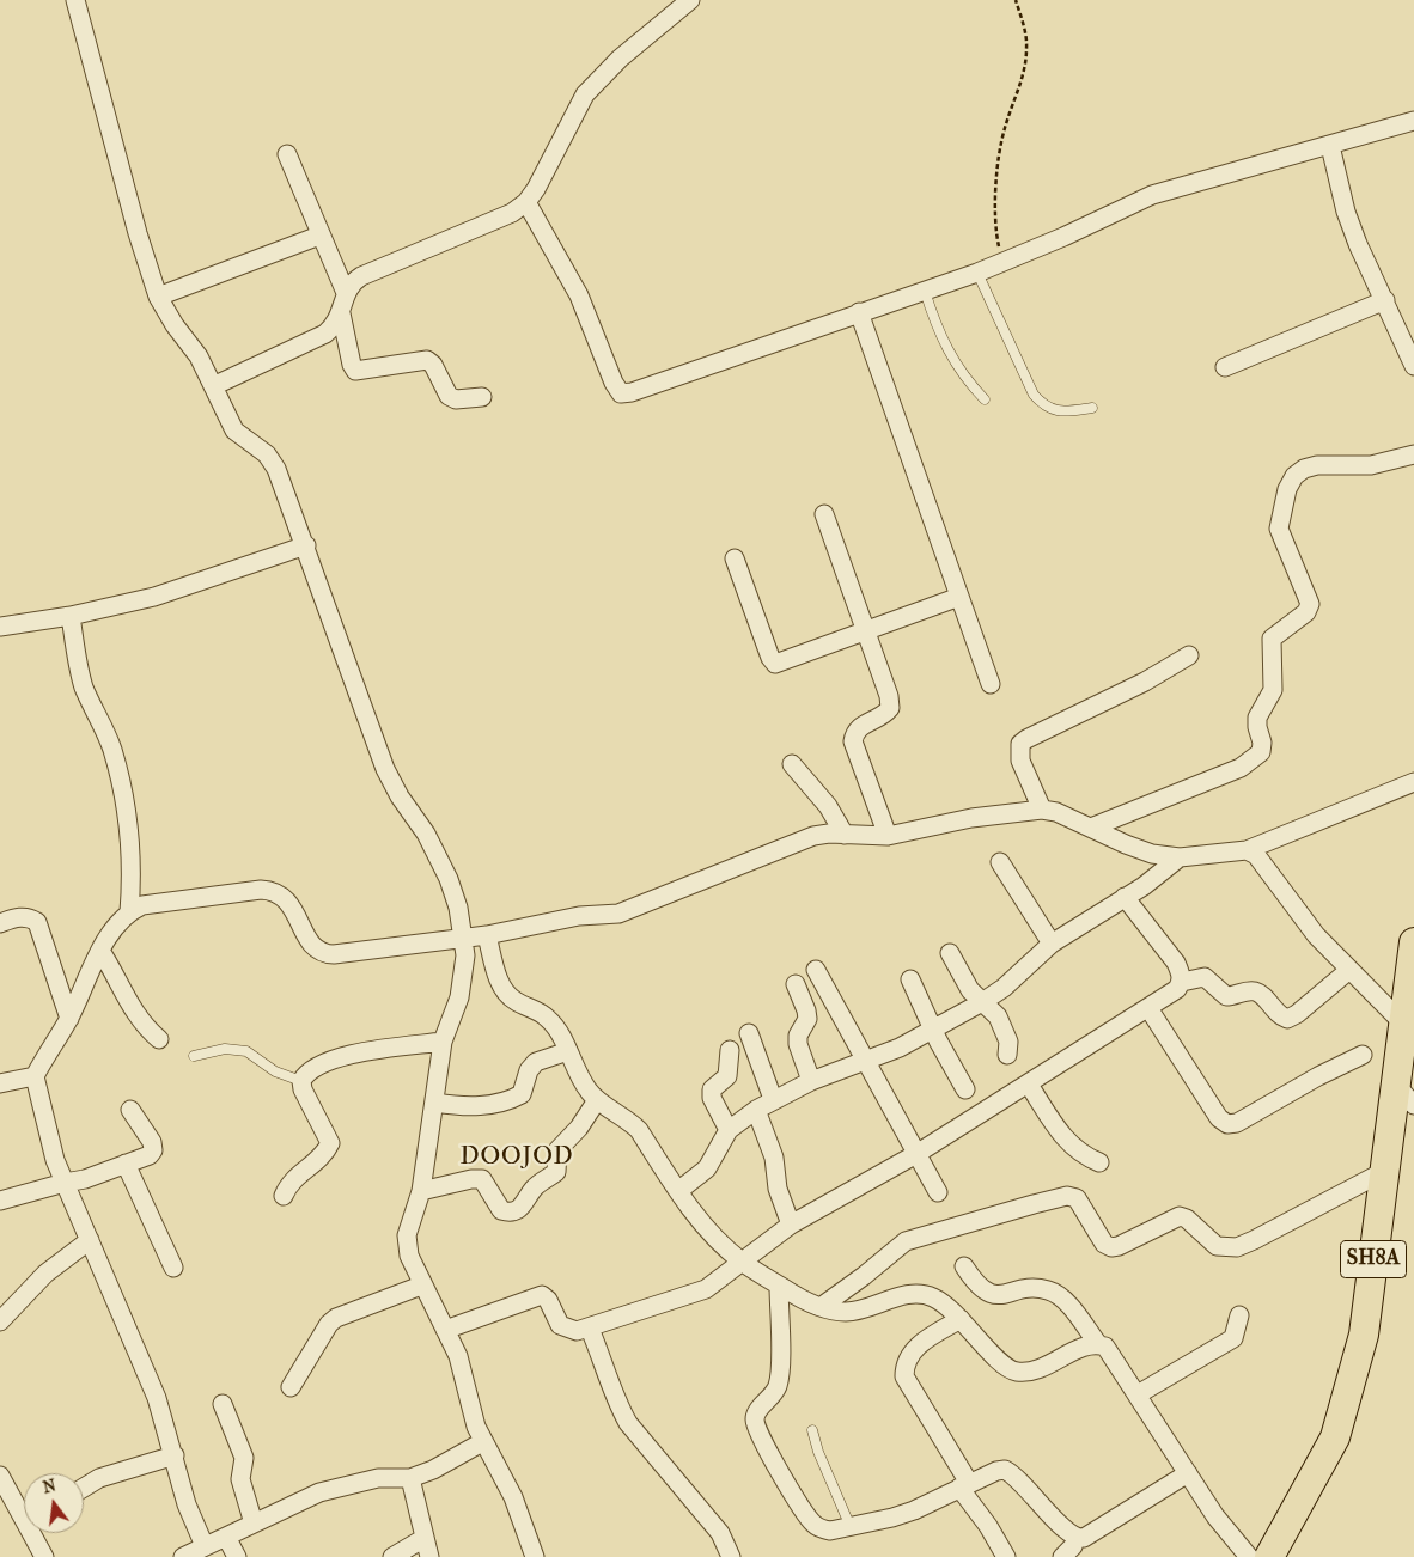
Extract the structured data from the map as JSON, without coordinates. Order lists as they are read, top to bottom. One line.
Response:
{"streets":{"main road":["SH8A"]},"districts":["DOOJOD"],"north":"top"}
